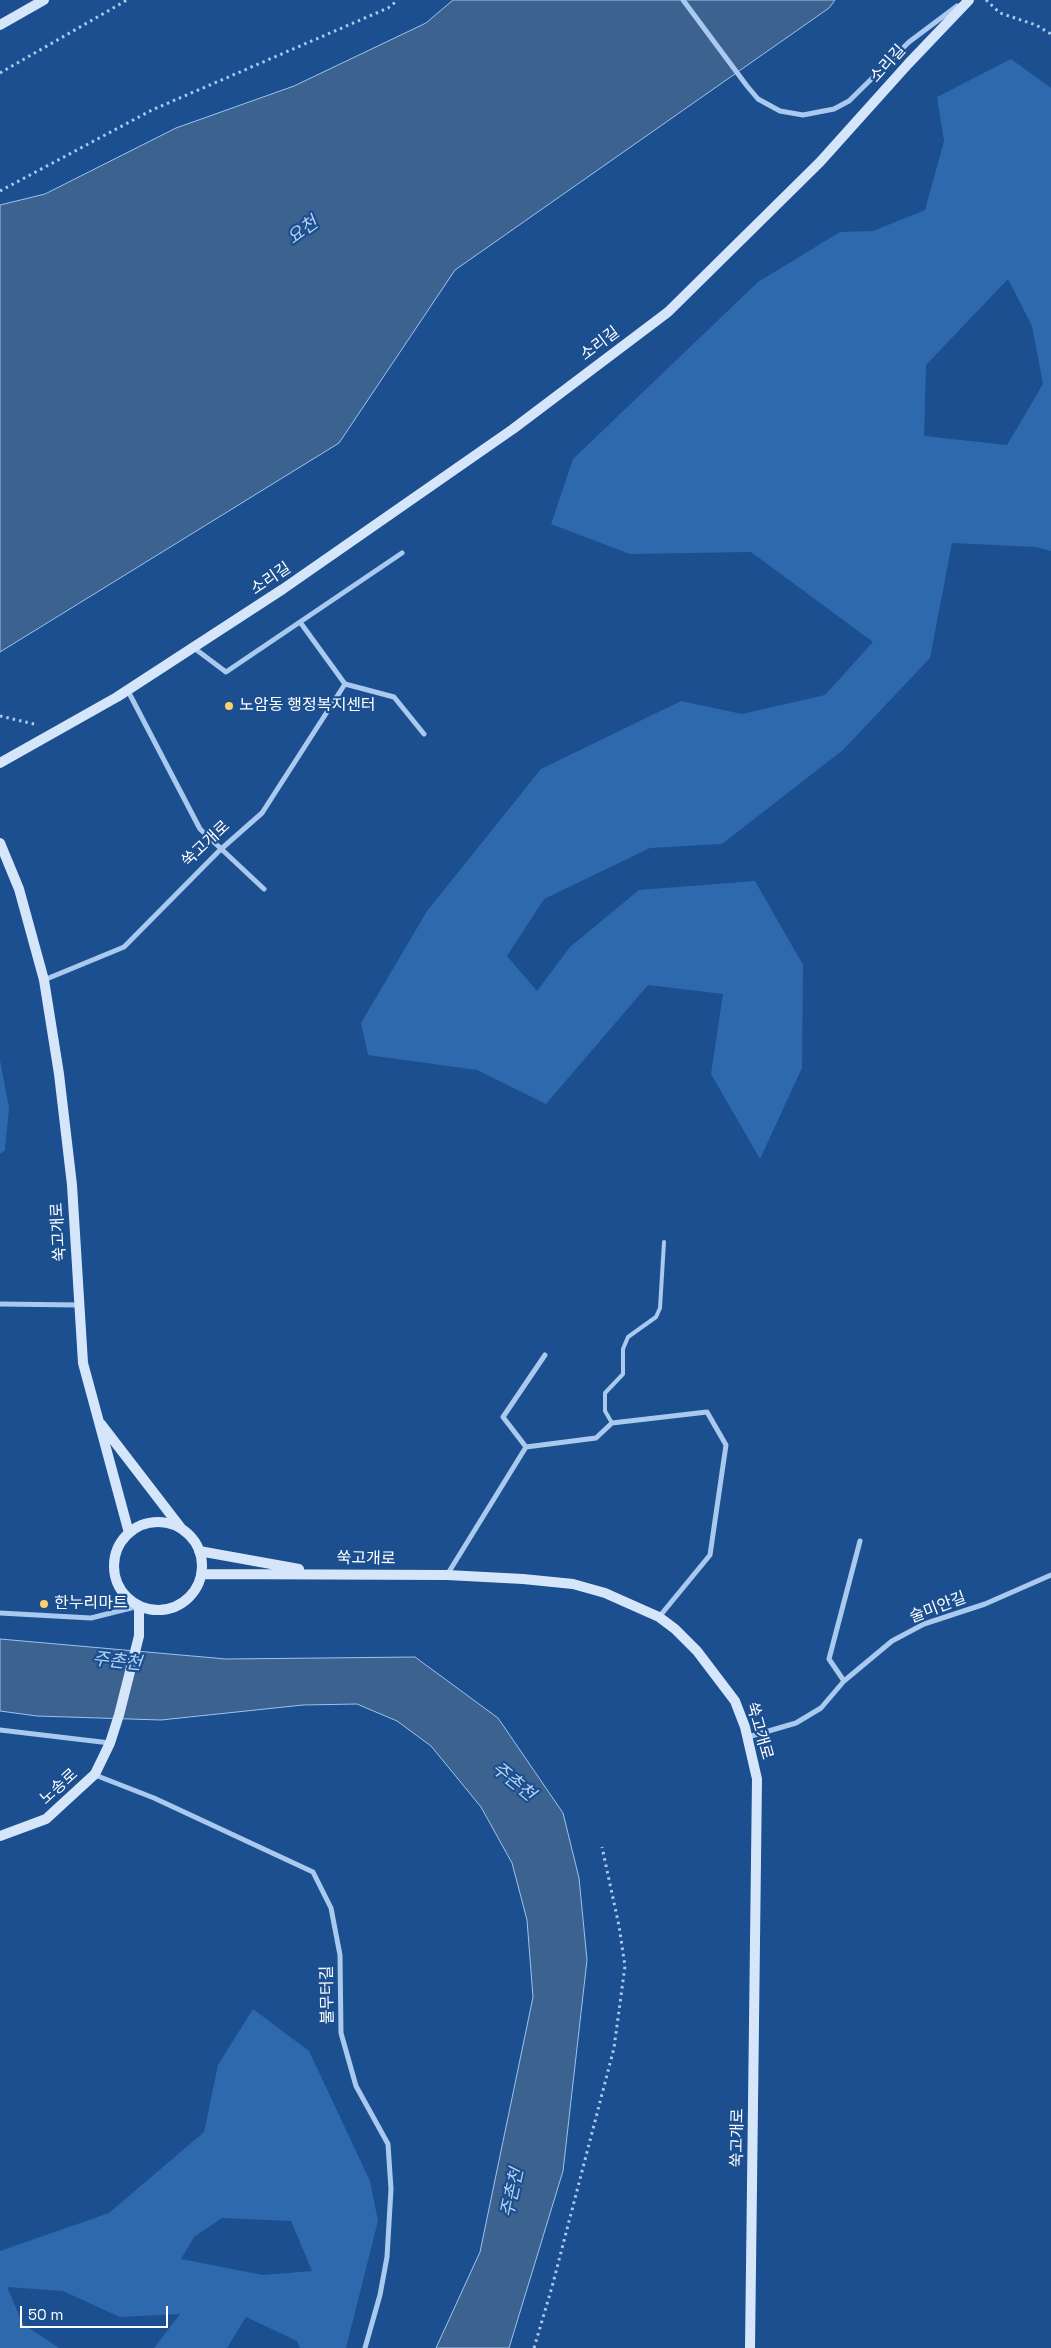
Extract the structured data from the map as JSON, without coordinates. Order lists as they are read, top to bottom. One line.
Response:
{"streets":{"main road":["소리길","쑥고개로","노송로"],"street":["술미안길","불무터길"]},"crossings":[["쑥고개로","술미안길"],["쑥고개로","노송로"],["노송로","불무터길"]],"water":["요천","주촌천"],"places":["노암동 행정복지센터","한누리마트"],"scale_bar":"50 m"}
